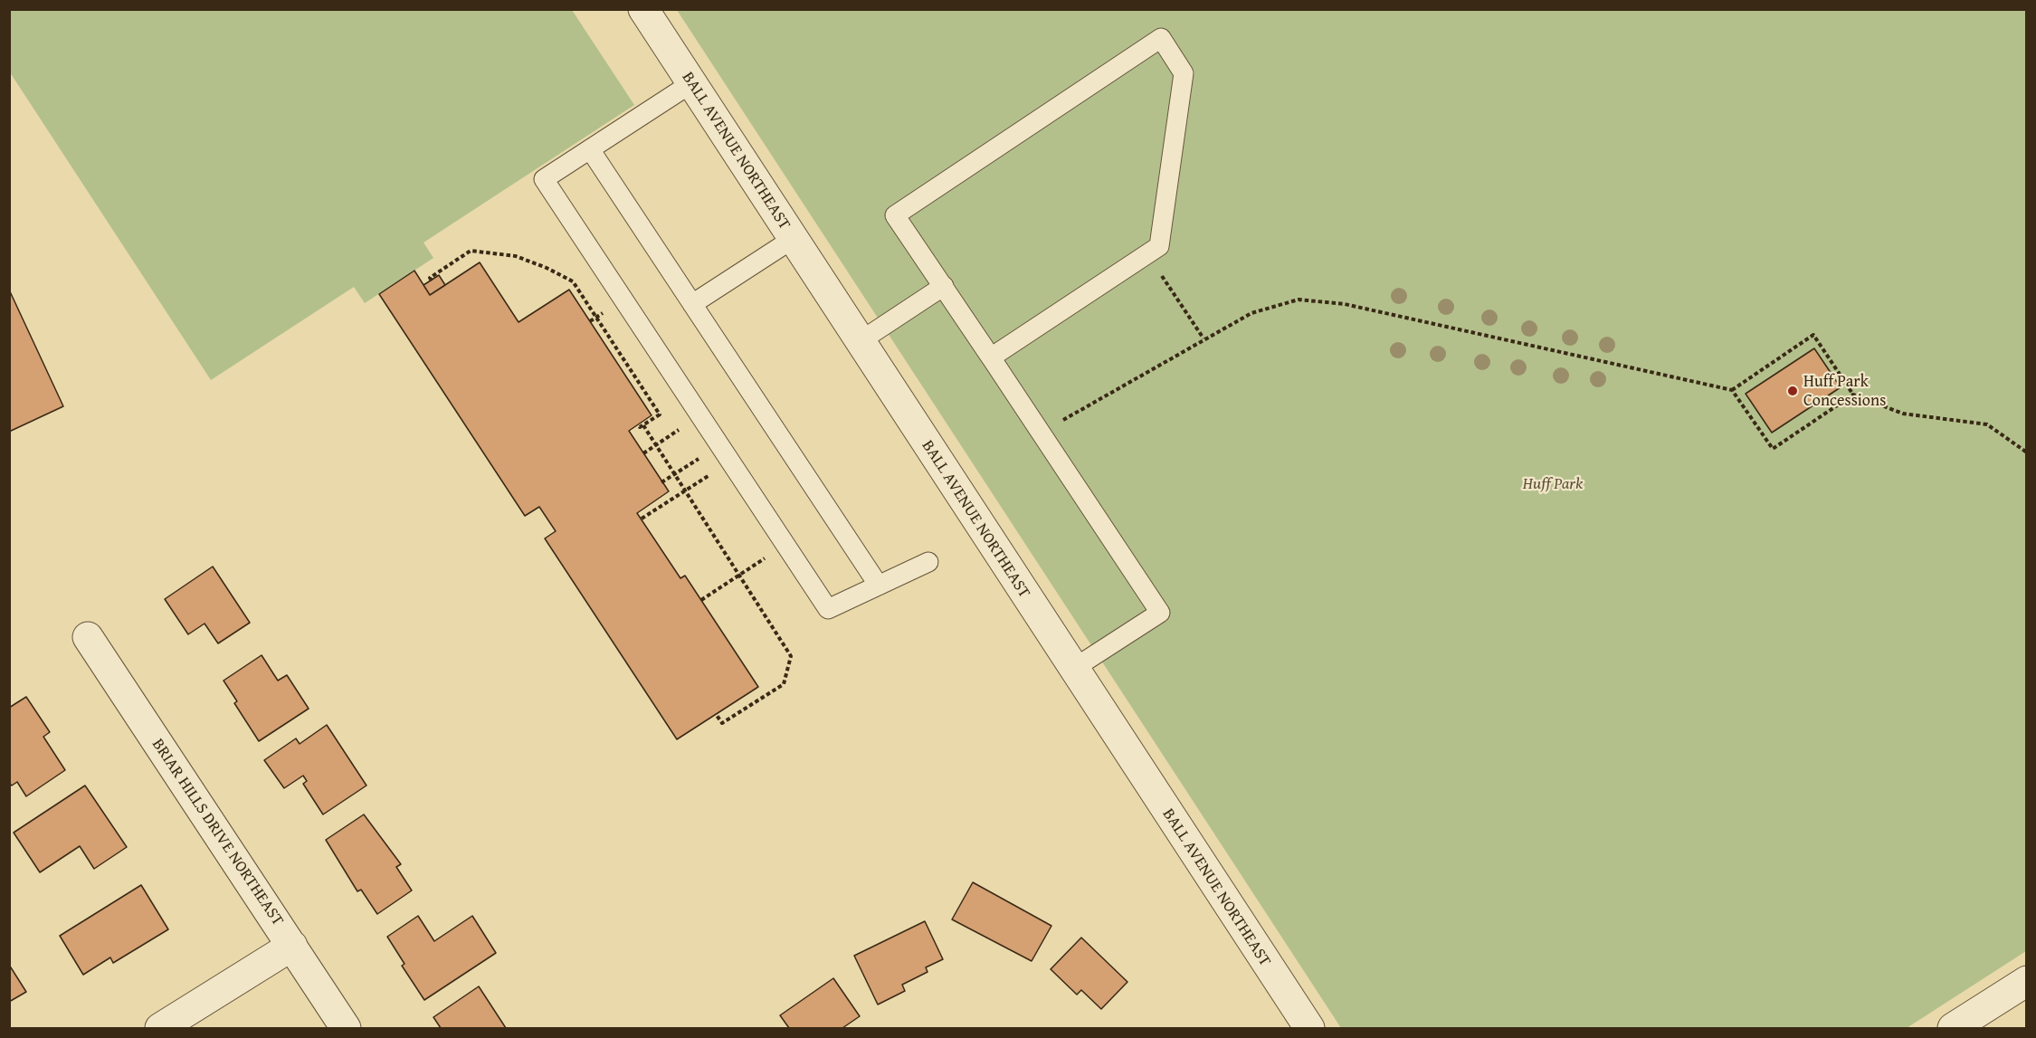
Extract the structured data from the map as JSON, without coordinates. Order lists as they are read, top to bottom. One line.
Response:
{"streets":{"street":["BALL AVENUE NORTHEAST","BRIAR HILLS DRIVE NORTHEAST"]},"parks":["Huff Park"],"places":["Huff Park Concessions"]}
